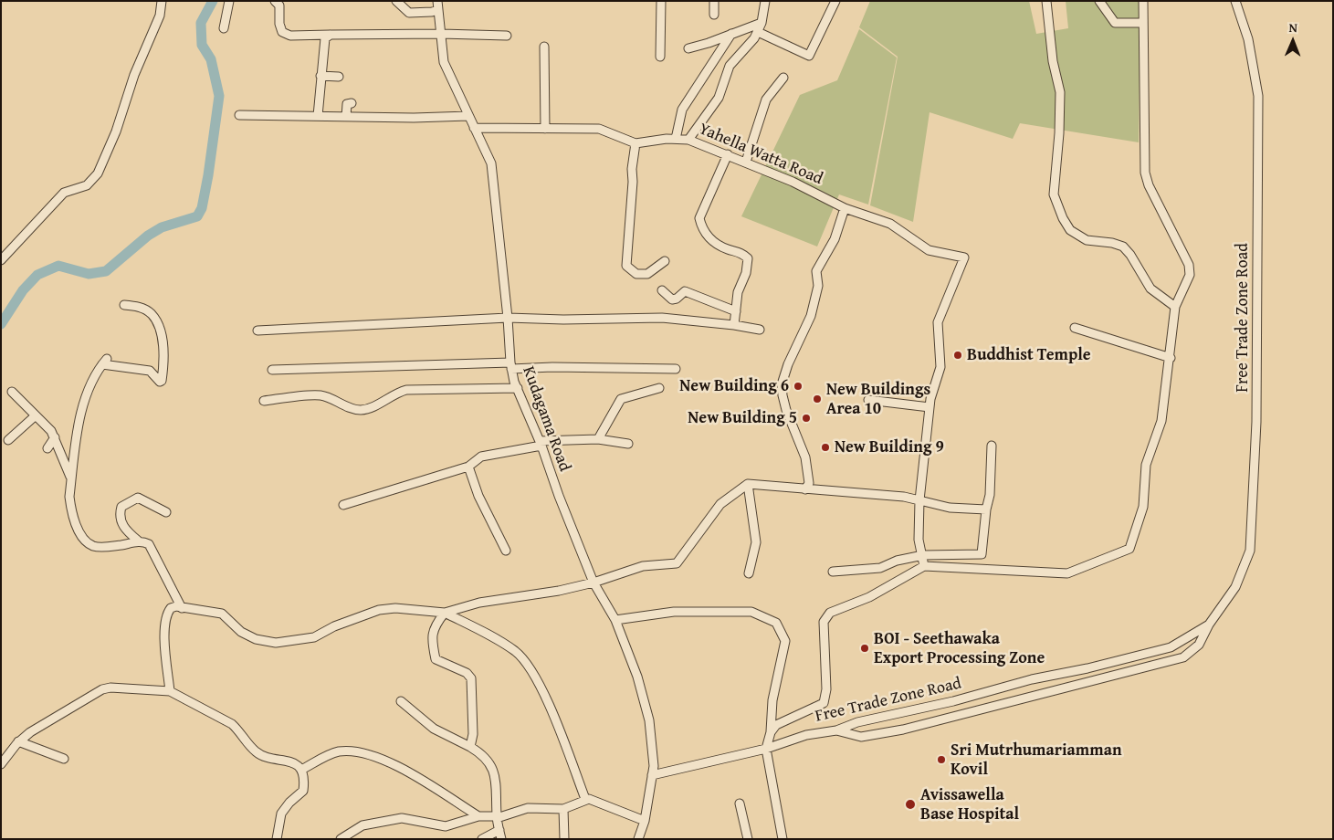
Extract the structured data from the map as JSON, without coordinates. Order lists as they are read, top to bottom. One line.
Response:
{"streets":{"street":["Yahella Watta Road","Free Trade Zone Road","Kudagama Road"]},"crossings":[["Yahella Watta Road","Kudagama Road"],["Free Trade Zone Road","Kudagama Road"]],"places":["Buddhist Temple","New Building 6","New Buildings Area 10","New Building 5","New Building 9","BOI - Seethawaka Export Processing Zone","Sri Mutrhumariamman Kovil","Avissawella Base Hospital"],"north":"top"}
